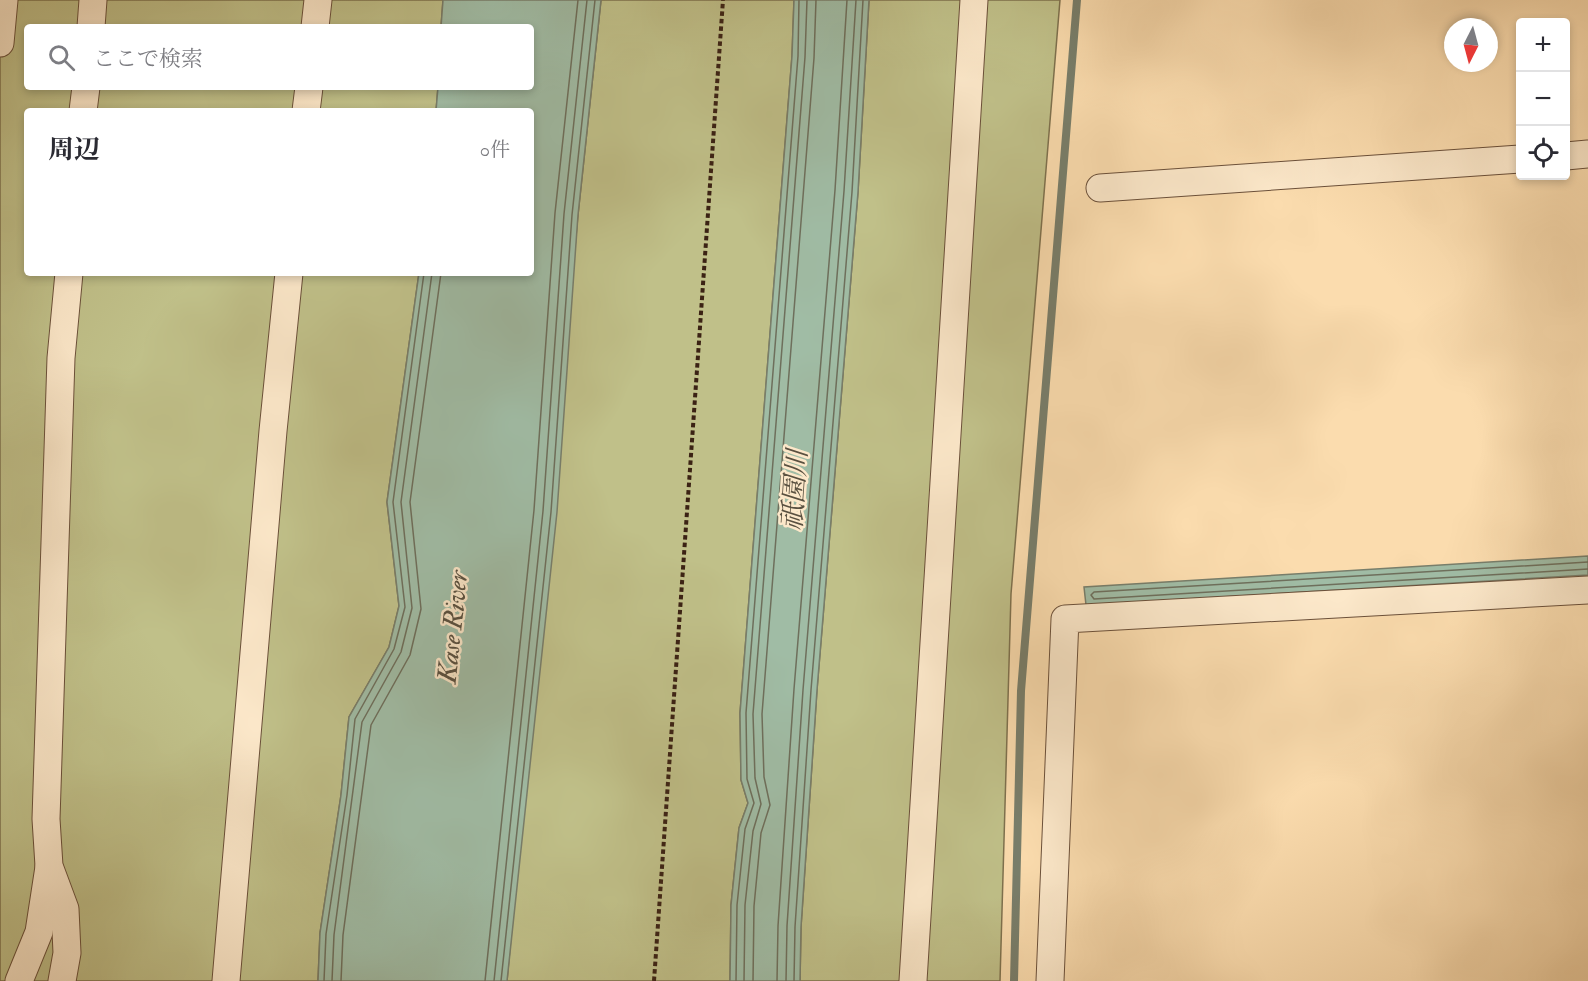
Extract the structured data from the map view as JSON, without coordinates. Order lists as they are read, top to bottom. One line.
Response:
{"water":["祇園川","Kase River"],"north":"bottom","page":{"map_buttons":["+","−"],"search":"ここで検索","heading":["周辺","0件"]}}
